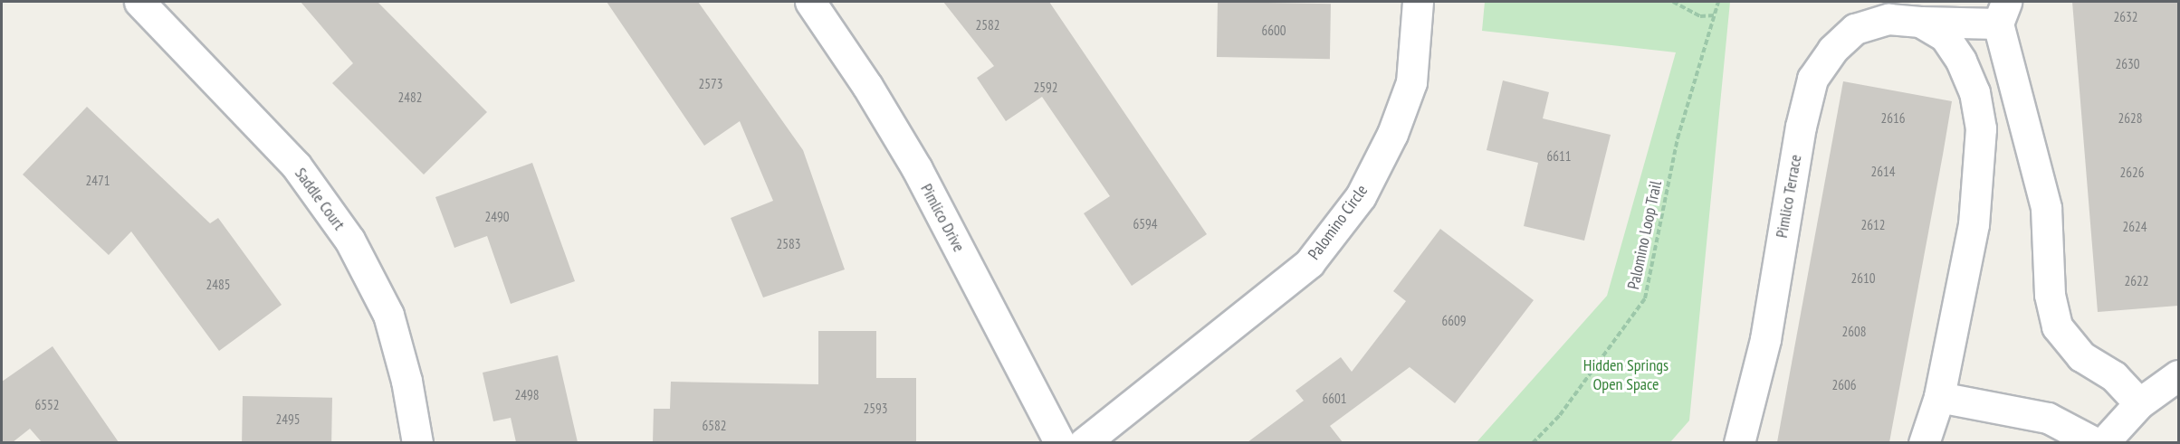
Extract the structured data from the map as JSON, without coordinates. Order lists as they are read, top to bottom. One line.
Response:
{"streets":{"street":["Pimlico Terrace","Saddle Court","Pimlico Drive","Palomino Circle"],"path":["Palomino Loop Trail"]},"parks":["Hidden Springs Open Space"],"house_numbers":["2632","2582","6600","2630","2573","2592","2482","2616","2628","6611","2614","2626","2471","2490","6594","2612","2624","2583","2610","2622","2485","6609","2608","2606","2498","6601","6552","2593","2495","6582"]}
